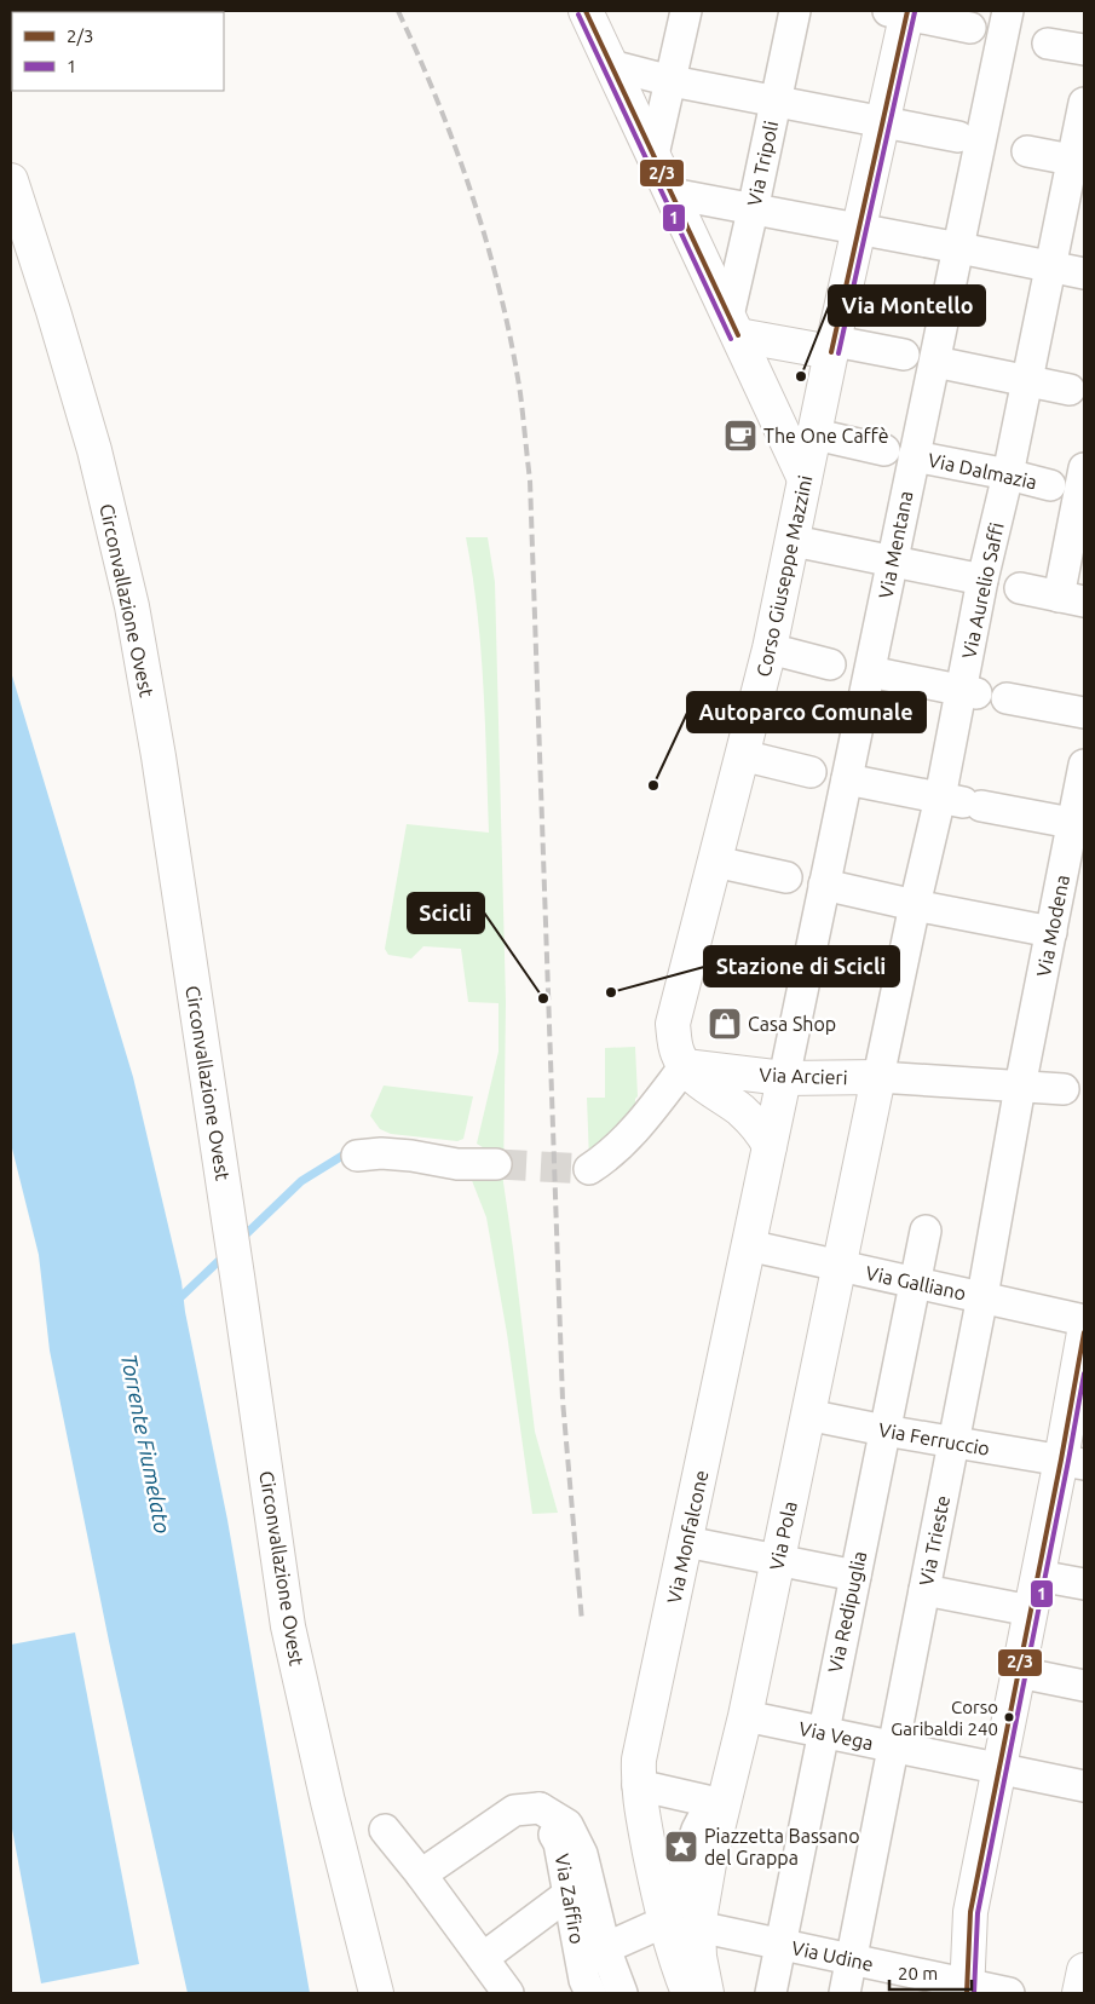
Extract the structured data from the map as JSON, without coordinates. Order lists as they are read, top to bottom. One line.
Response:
{"streets":{"main road":["Corso Giuseppe Mazzini","Circonvallazione Ovest","Via Arcieri","Via Pola","Via Monfalcone"],"street":["Via Tripoli","Via Dalmazia","Via Mentana","Via Aurelio Saffi","Via Modena","Via Galliano","Via Ferruccio","Via Trieste","Via Redipuglia","Via Vega","Via Zaffiro","Via Udine"]},"crossings":[["Via Dalmazia","Via Mentana"],["Via Dalmazia","Via Aurelio Saffi"],["Via Mentana","Via Arcieri"],["Via Mentana","Via Monfalcone"],["Corso Giuseppe Mazzini","Via Arcieri"],["Via Aurelio Saffi","Via Arcieri"],["Via Aurelio Saffi","Via Pola"],["Via Modena","Via Arcieri"],["Via Modena","Via Trieste"],["Via Arcieri","Via Pola"],["Via Arcieri","Via Monfalcone"],["Via Arcieri","Via Trieste"],["Via Galliano","Via Pola"],["Via Galliano","Via Monfalcone"],["Via Galliano","Via Trieste"],["Via Galliano","Via Redipuglia"],["Via Ferruccio","Via Pola"],["Via Ferruccio","Via Trieste"],["Via Ferruccio","Via Redipuglia"],["Via Pola","Via Vega"],["Via Pola","Via Udine"],["Via Trieste","Via Vega"],["Via Trieste","Via Udine"],["Via Redipuglia","Via Vega"],["Via Redipuglia","Via Udine"]],"water":["Torrente Fiumelato"],"places":{"other":["Via Montello","Autoparco Comunale","Stazione di Scicli","Scicli","Corso Garibaldi 240"],"cafe":["The One Caffè"],"shop":["Casa Shop"],"place":["Piazzetta Bassano del Grappa"]},"lines":["transit line 2/3","transit line 1"],"legend":["2/3","1"],"scale_bar":"20 m"}
